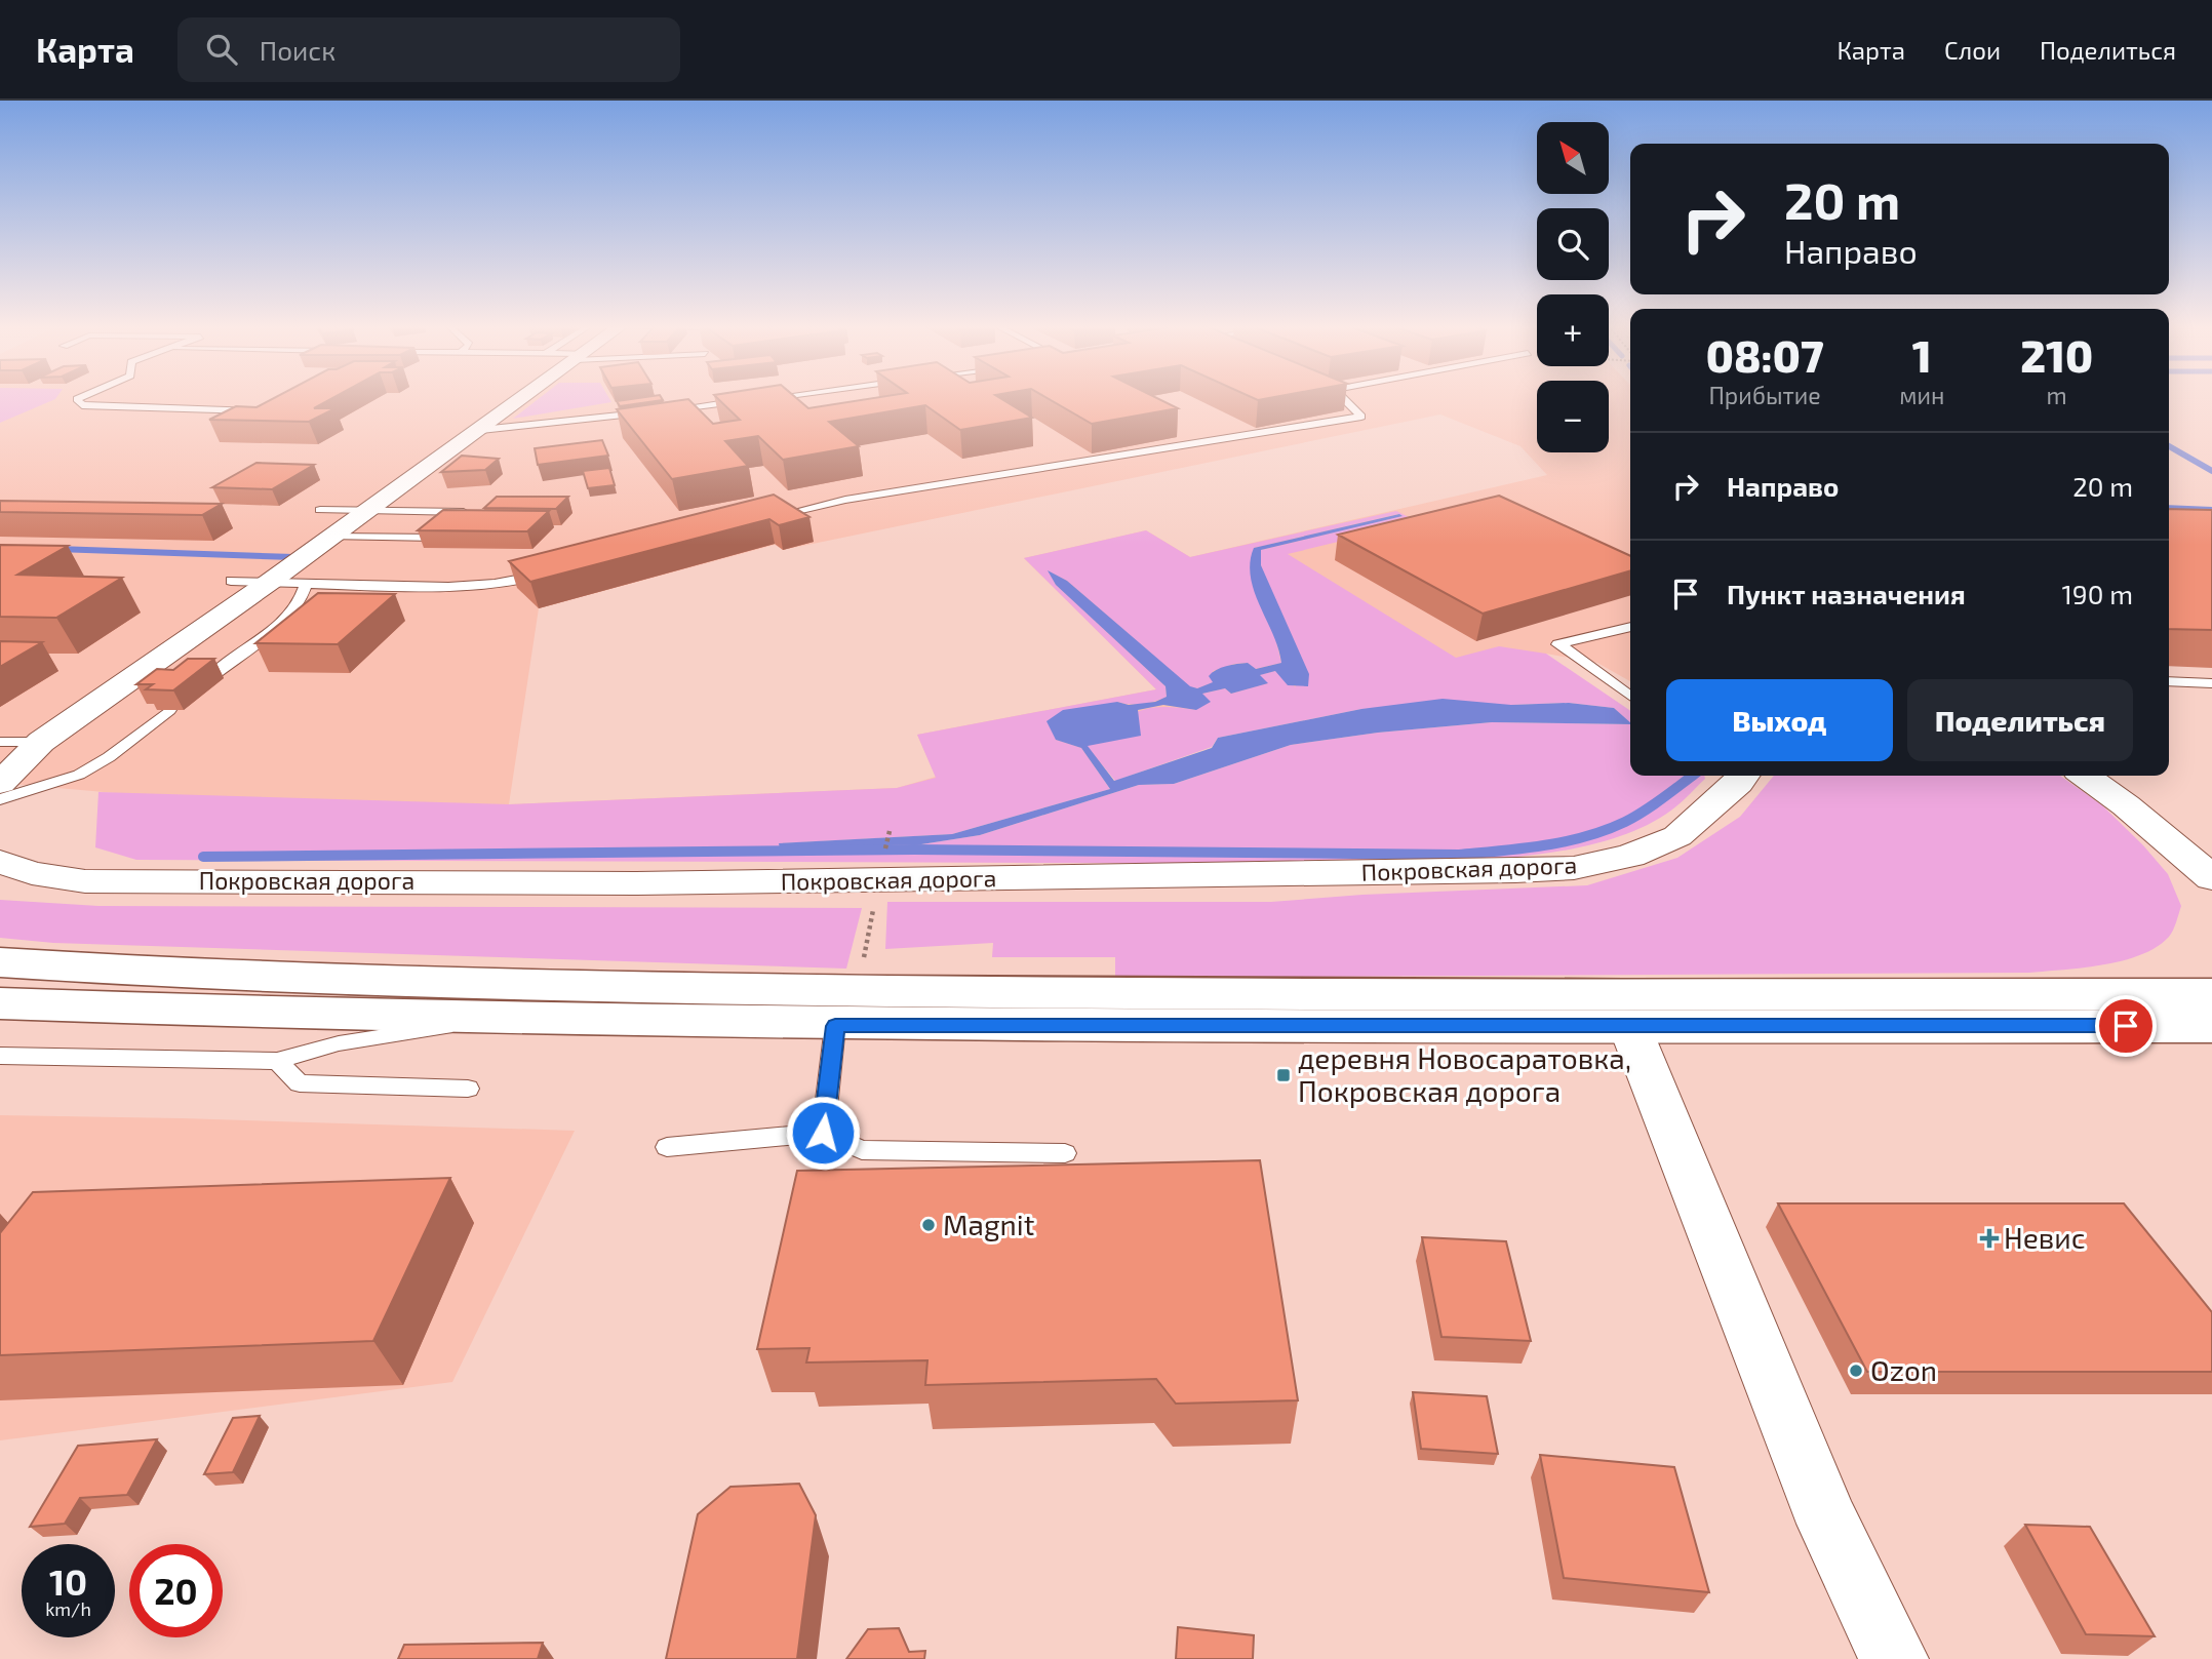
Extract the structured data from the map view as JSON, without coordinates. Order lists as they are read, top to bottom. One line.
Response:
{"streets":{"street":["Покровская дорога"]},"places":{"transit":["деревня Новосаратовка, Покровская дорога"],"other":["Magnit","Ozon"],"health":["Невис"]},"north":"top left","page":{"header":"Карта","search":"Поиск","nav":["Карта","Слои","Поделиться"],"map_buttons":["+","−"],"turn":["20 m","Направо"],"eta":["08:07","Прибытие","1","мин","210","m"],"list":[{"name":"Направо","value":"20 m"},{"name":"Пункт назначения","value":"190 m"}],"buttons":["Выход","Поделиться"],"speed":"10 km/h","limit":"20"}}
